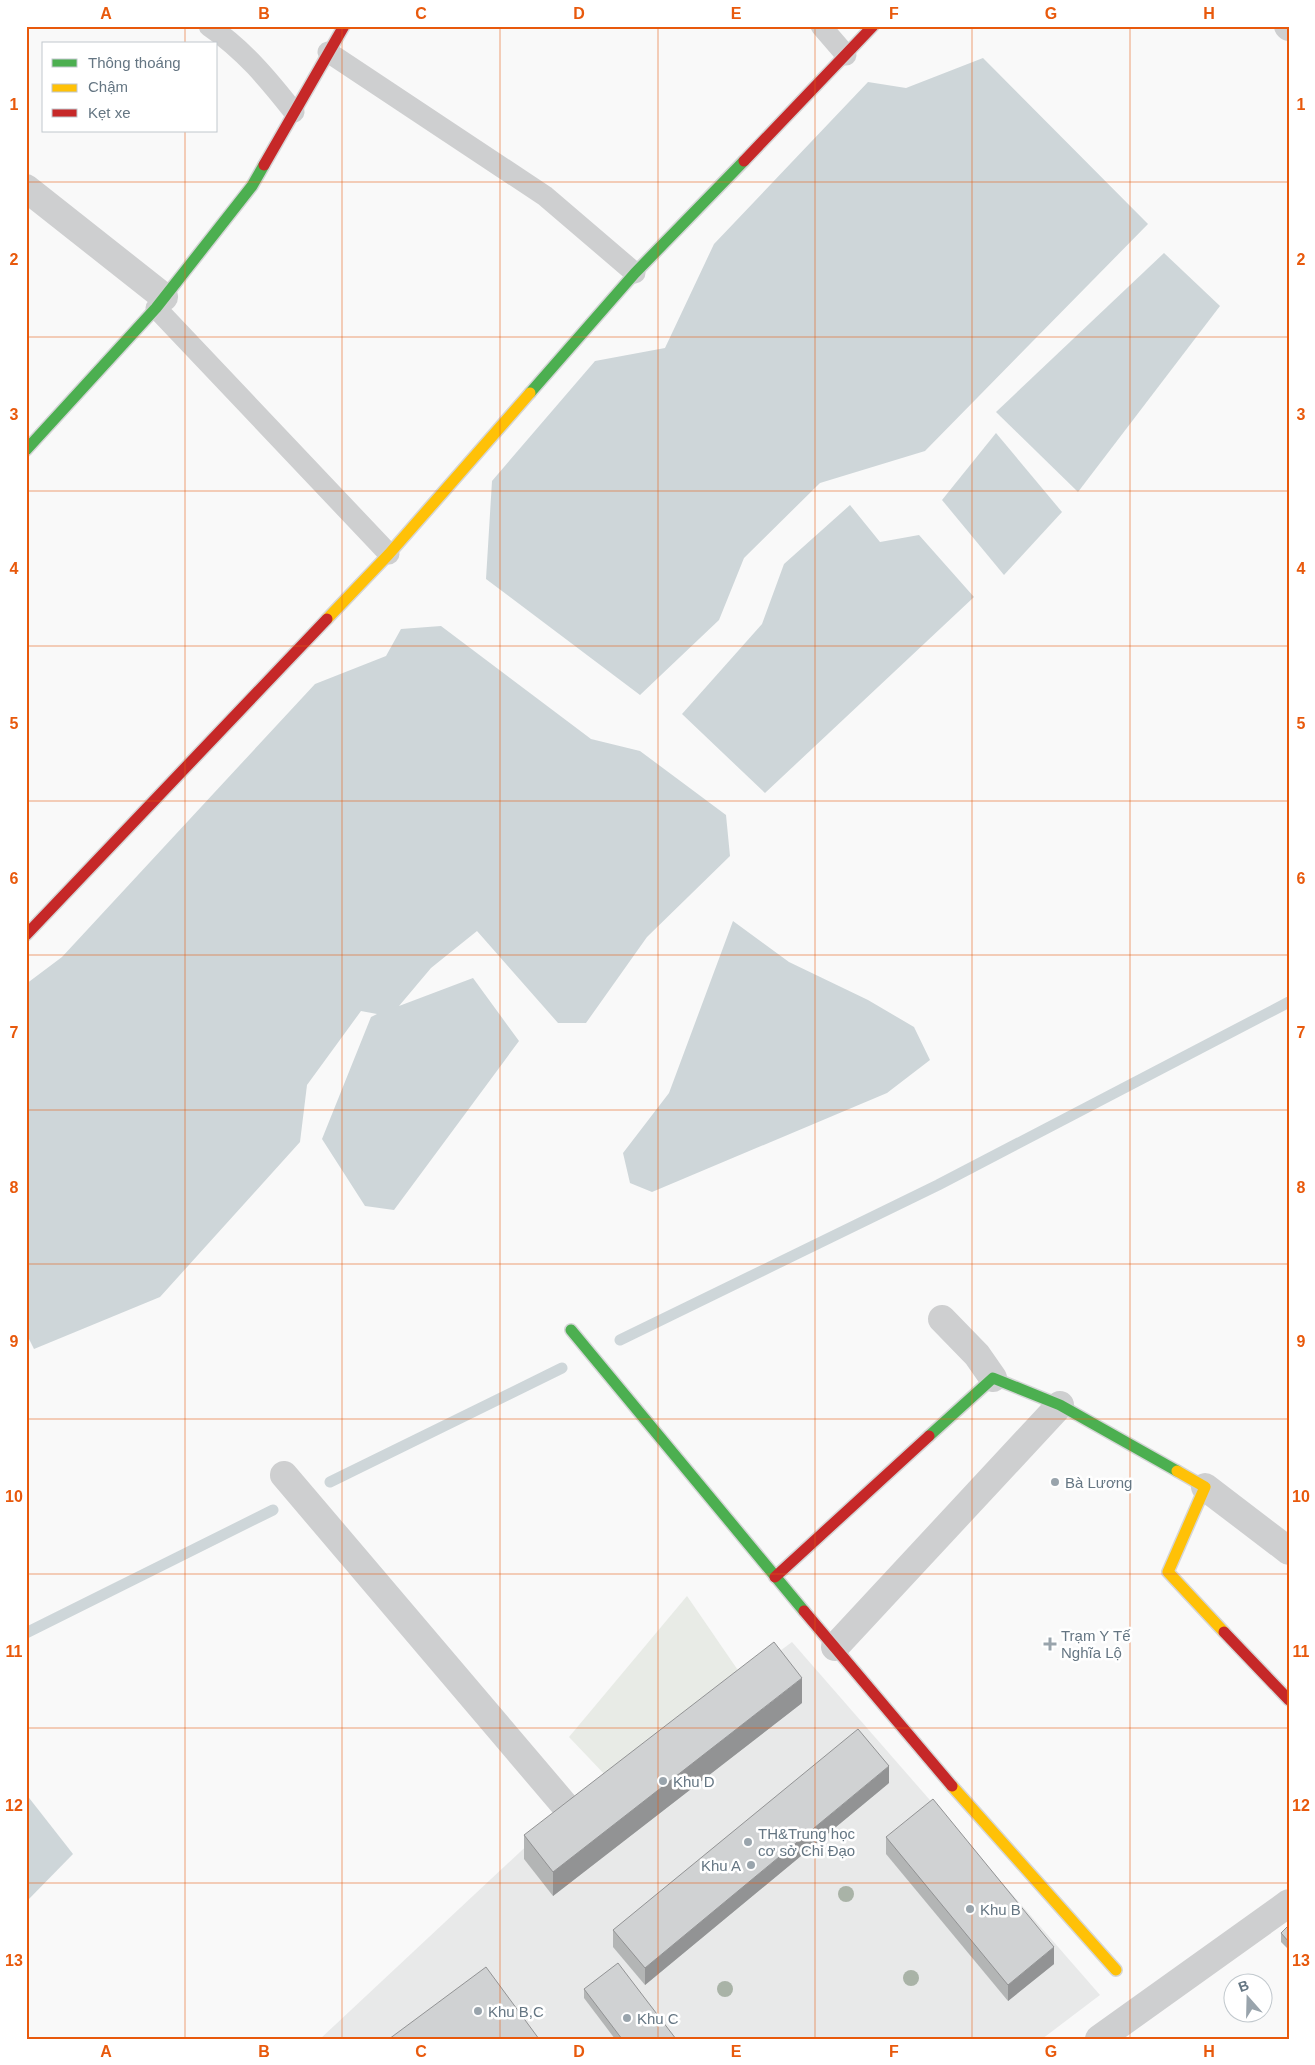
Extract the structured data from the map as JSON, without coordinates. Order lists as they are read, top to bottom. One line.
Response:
{"places":{"other":["Bà Lương","Khu D","TH&Trung học cơ sở Chỉ Đạo","Khu A","Khu B","Khu B,C","Khu C"],"health":["Trạm Y Tế Nghĩa Lộ"]},"legend":["Thông thoáng","Chậm","Kẹt xe"],"north":"top","grid":{"columns":["A","B","C","D","E","F","G","H"],"rows":["1","2","3","4","5","6","7","8","9","10","11","12","13"]}}
